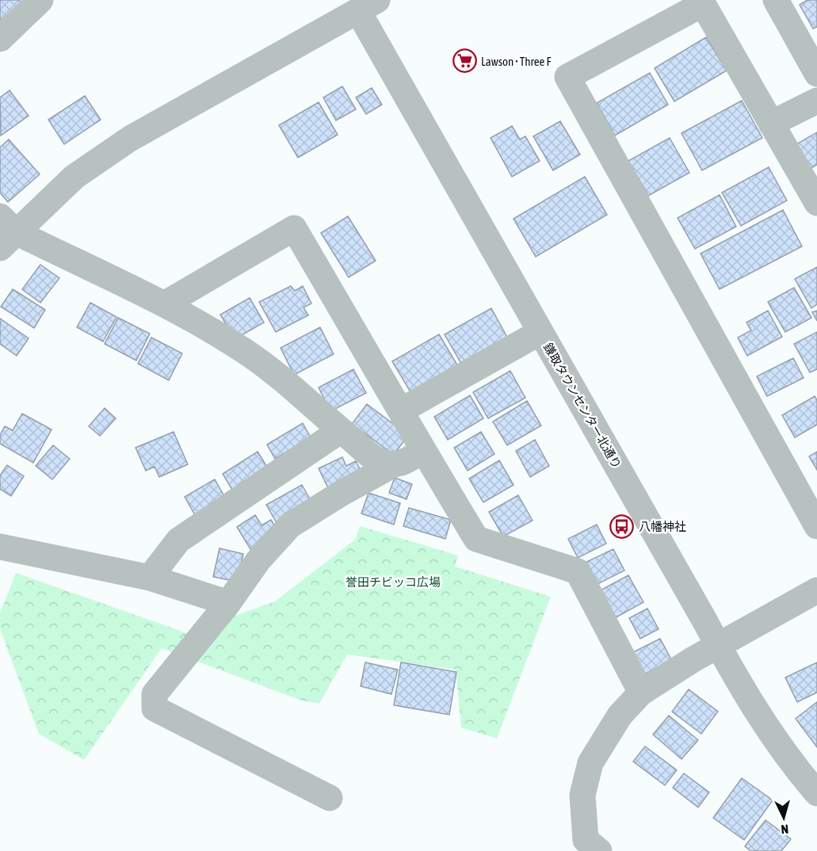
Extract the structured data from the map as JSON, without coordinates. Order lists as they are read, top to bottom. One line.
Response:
{"streets":{"street":["鎌取タウンセンター北通り"]},"parks":["誉田チビッコ広場"],"places":{"supermarket":["Lawson･Three F"],"bus stop":["八幡神社"]},"north":"bottom"}
